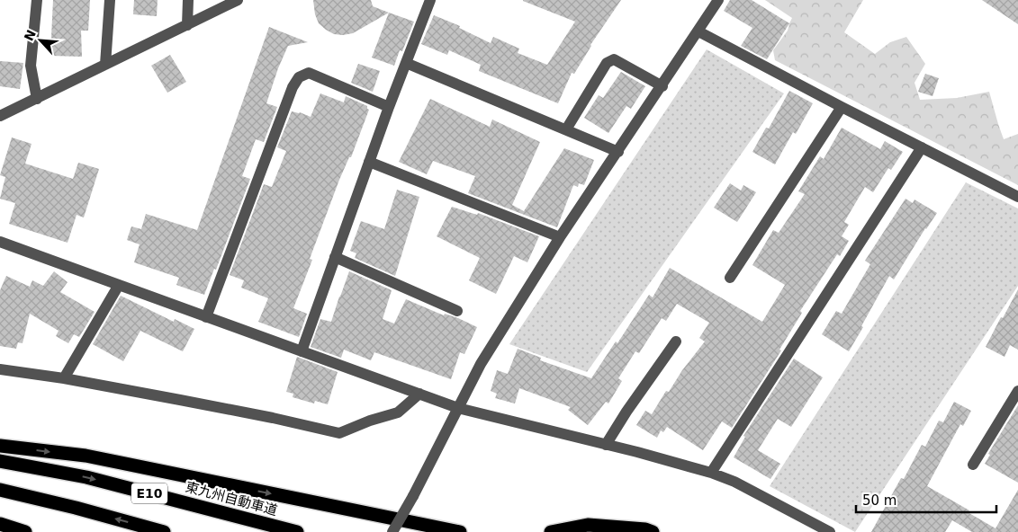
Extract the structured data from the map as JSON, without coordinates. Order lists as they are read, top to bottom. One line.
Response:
{"streets":{"highway":["E10","東九州自動車道"]},"scale_bar":"50 m","north":"top left"}
